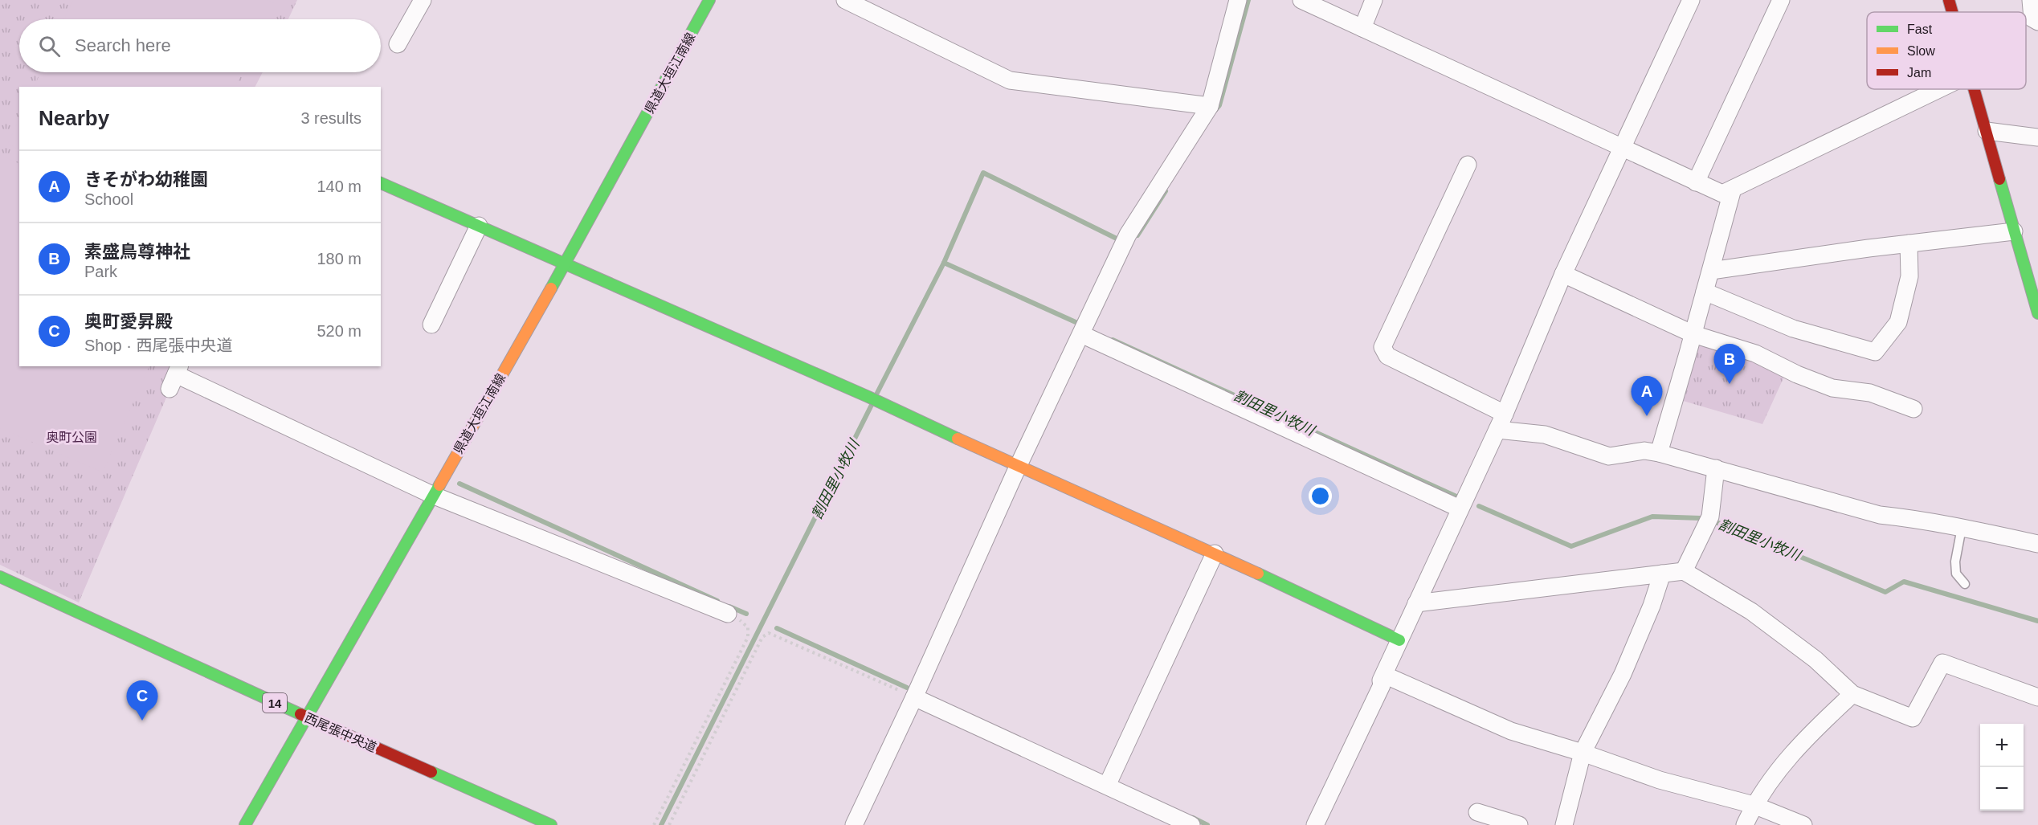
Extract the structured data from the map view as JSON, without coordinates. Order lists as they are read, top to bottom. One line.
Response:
{"streets":{"main road":["県道大垣江南線","14","西尾張中央道"]},"crossings":[["県道大垣江南線","西尾張中央道"]],"water":["割田里小牧川"],"parks":["奥町公園"],"legend":["Fast","Slow","Jam"],"page":{"search":"Search here","heading":["Nearby","3 results"],"list":[{"mark":"A","name":"きそがわ幼稚園","note":"School","value":"140 m"},{"mark":"B","name":"素盛鳥尊神社","note":"Park","value":"180 m"},{"mark":"C","name":"奥町愛昇殿","note":"Shop · 西尾張中央道","value":"520 m"}],"pins":["B","A","C"],"map_buttons":["+","−"]}}
